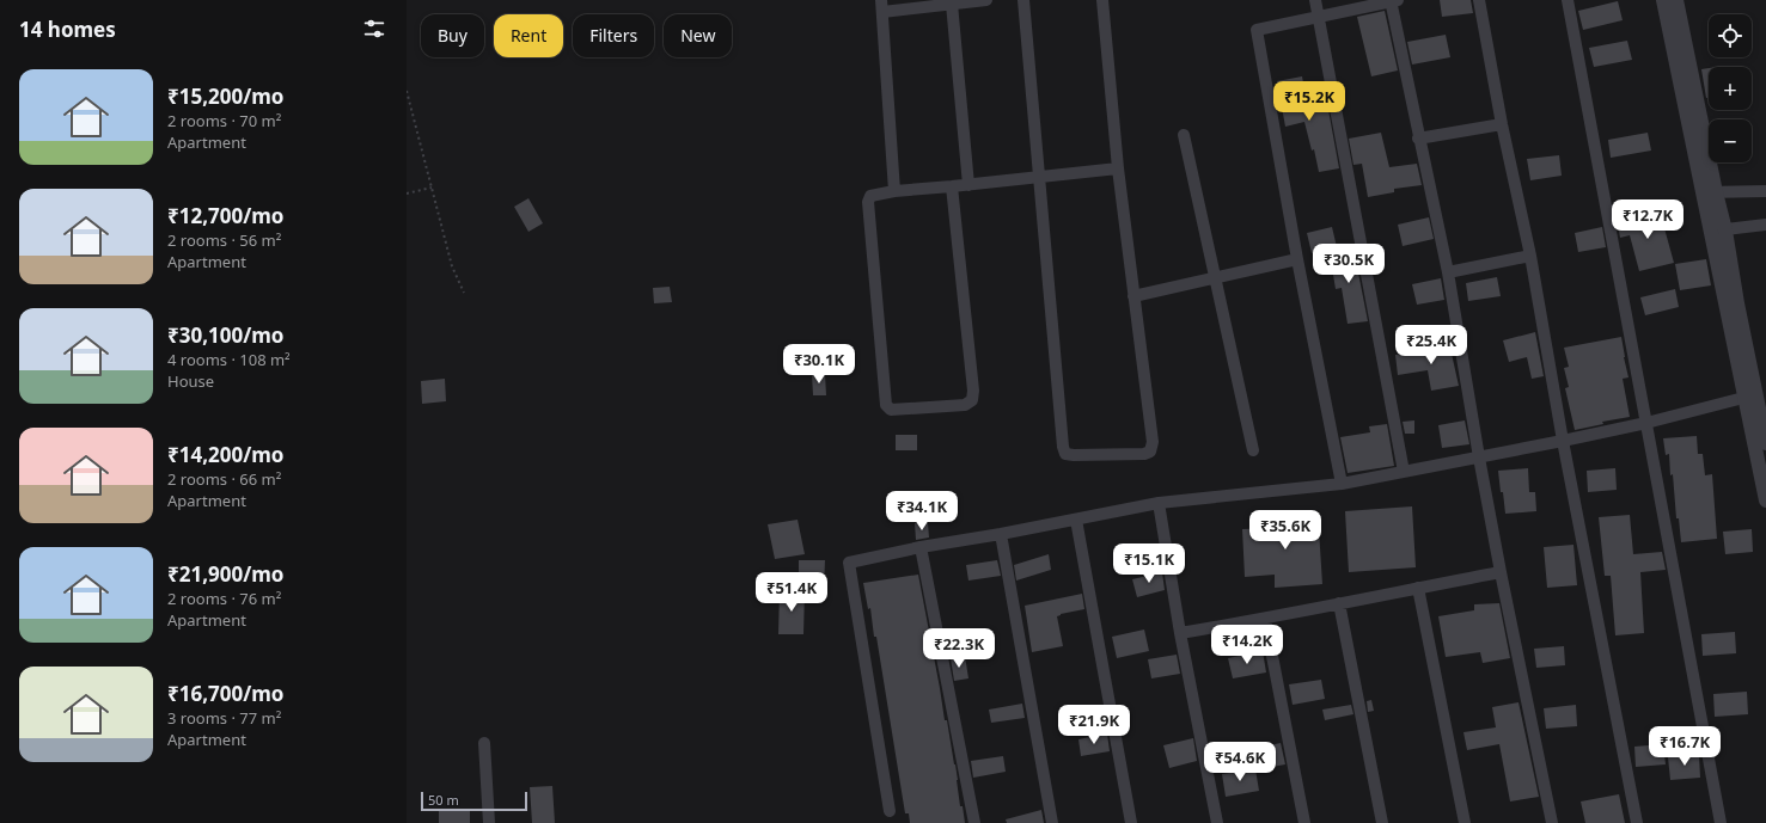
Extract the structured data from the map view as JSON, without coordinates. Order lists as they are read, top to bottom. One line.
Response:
{"scale_bar":"50 m","page":{"heading":"14 homes","map_buttons":["+","−"],"chip":["Buy","Rent","Filters","New"],"list":[{"name":"₹15,200/mo","note":"2 rooms · 70 m² · Apartment"},{"name":"₹12,700/mo","note":"2 rooms · 56 m² · Apartment"},{"name":"₹30,100/mo","note":"4 rooms · 108 m² · House"},{"name":"₹14,200/mo","note":"2 rooms · 66 m² · Apartment"},{"name":"₹21,900/mo","note":"2 rooms · 76 m² · Apartment"},{"name":"₹16,700/mo","note":"3 rooms · 77 m² · Apartment"}],"price":["₹15.2K","₹12.7K","₹30.5K","₹25.4K","₹30.1K","₹34.1K","₹35.6K","₹15.1K","₹51.4K","₹14.2K","₹22.3K","₹21.9K","₹16.7K","₹54.6K"],"scale":"50 m"}}
